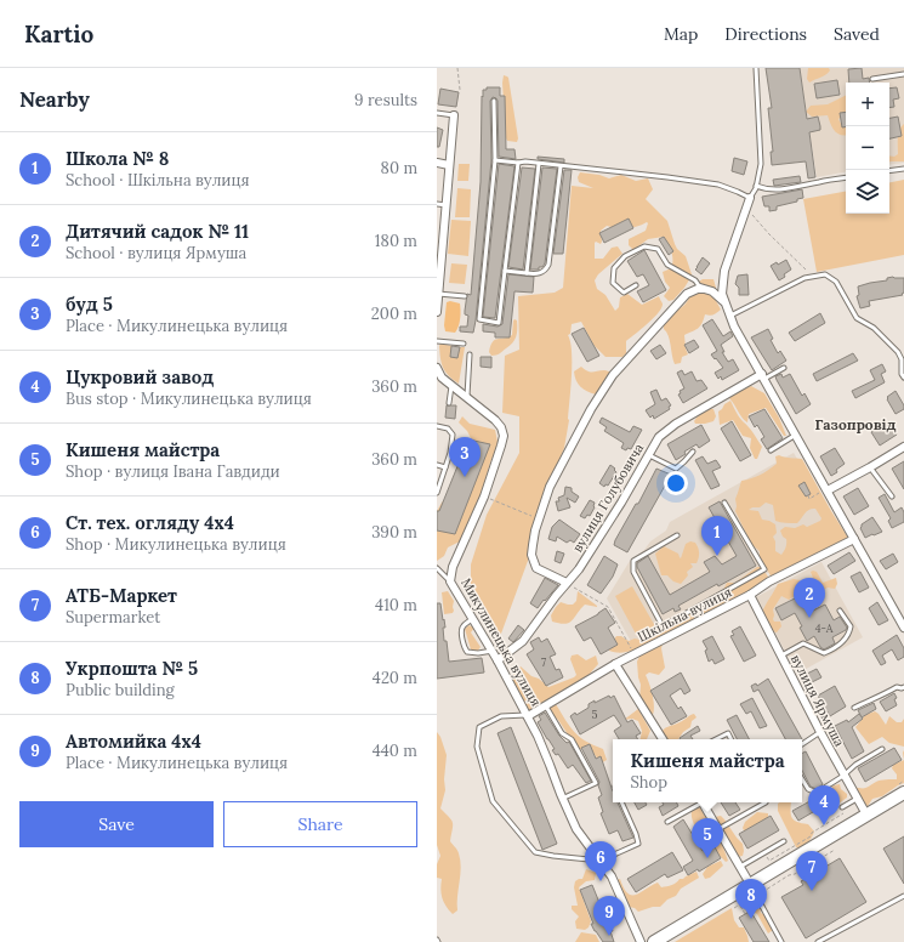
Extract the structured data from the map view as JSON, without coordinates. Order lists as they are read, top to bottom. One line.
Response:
{"streets":{"street":["вулиця Голубовича","Шкільна вулиця","Микулинецька вулиця","вулиця Ярмуша"]},"crossings":[["вулиця Голубовича","Микулинецька вулиця"],["Шкільна вулиця","Микулинецька вулиця"],["Шкільна вулиця","вулиця Ярмуша"]],"districts":["Газопровід"],"house_numbers":["4-А","7","5"],"page":{"header":"Kartio","nav":["Map","Directions","Saved"],"heading":["Nearby","9 results"],"map_buttons":["+","−"],"list":[{"mark":"1","name":"Школа № 8","note":"School · Шкільна вулиця","value":"80 m"},{"mark":"2","name":"Дитячий садок № 11","note":"School · вулиця Ярмуша","value":"180 m"},{"mark":"3","name":"буд 5","note":"Place · Микулинецька вулиця","value":"200 m"},{"mark":"4","name":"Цукровий завод","note":"Bus stop · Микулинецька вулиця","value":"360 m"},{"mark":"5","name":"Кишеня майстра","note":"Shop · вулиця Івана Гавдиди","value":"360 m"},{"mark":"6","name":"Ст. тех. огляду 4х4","note":"Shop · Микулинецька вулиця","value":"390 m"},{"mark":"7","name":"АТБ-Маркет","note":"Supermarket","value":"410 m"},{"mark":"8","name":"Укрпошта № 5","note":"Public building","value":"420 m"},{"mark":"9","name":"Автомийка 4х4","note":"Place · Микулинецька вулиця","value":"440 m"}],"pins":["3","1","2","4","5","6","7","8","9"],"popup":["Кишеня майстра","Shop"],"buttons":["Save","Share"]}}
